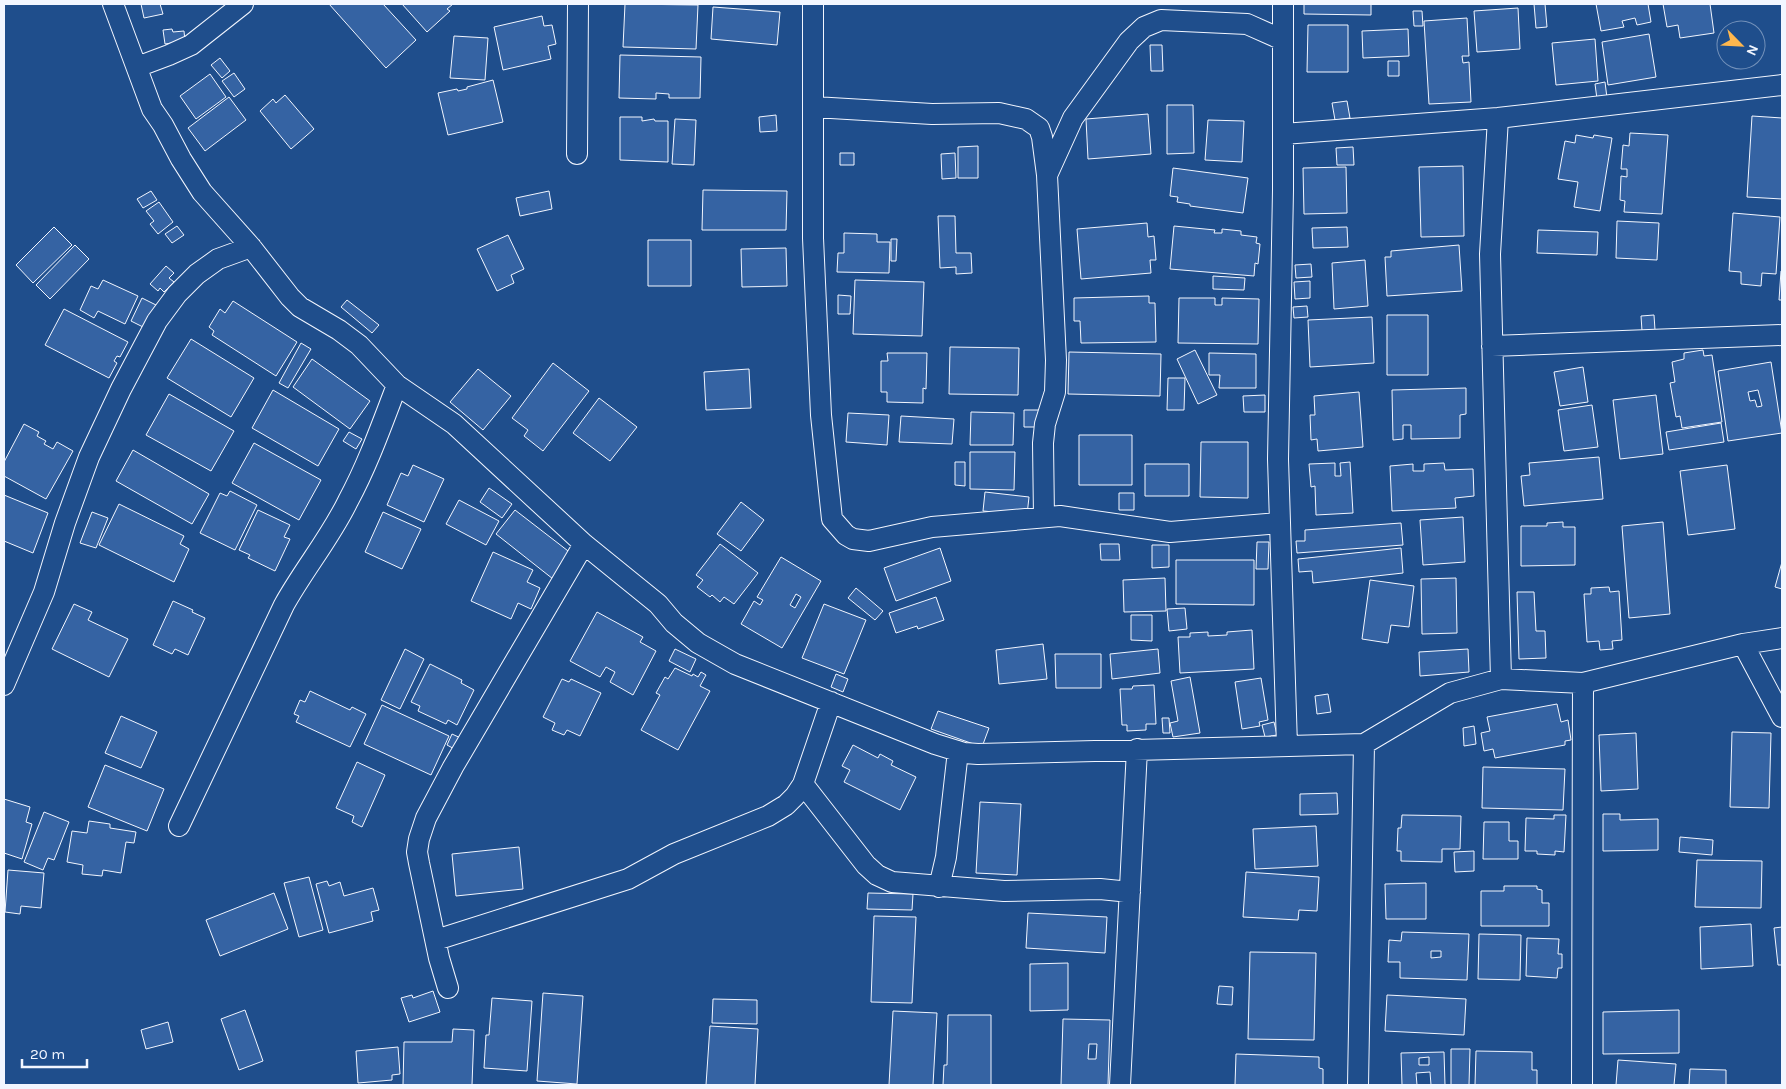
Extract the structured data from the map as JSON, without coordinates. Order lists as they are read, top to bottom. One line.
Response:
{"scale_bar":"20 m","north":"bottom right"}
